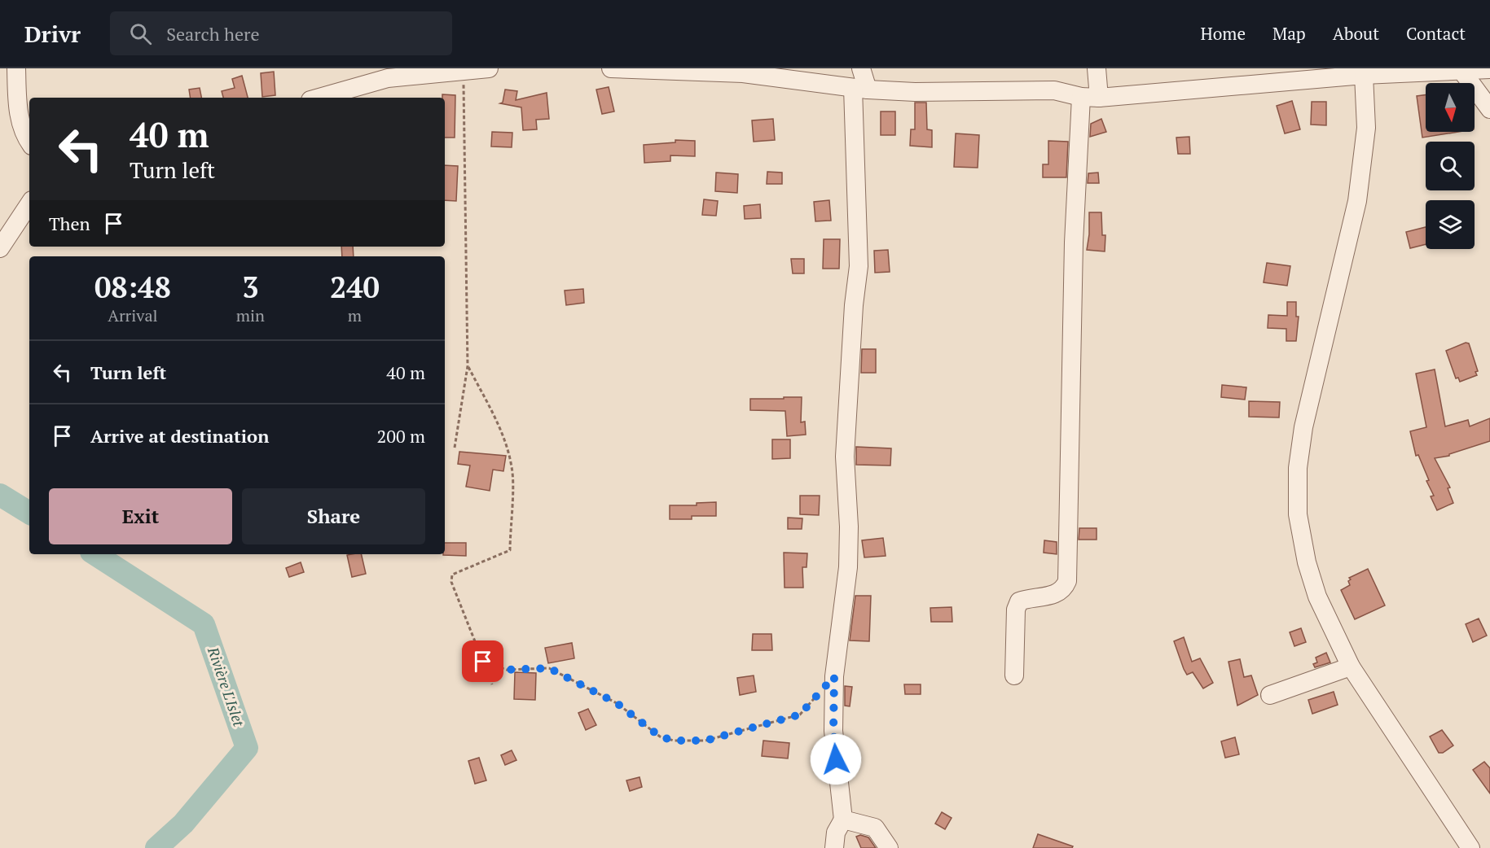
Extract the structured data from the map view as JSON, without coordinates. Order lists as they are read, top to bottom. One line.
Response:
{"water":["Rivière L'Islet"],"north":"bottom","page":{"header":"Drivr","search":"Search here","nav":["Home","Map","About","Contact"],"turn":["40 m","Turn left"],"then":"Then","eta":["08:48","Arrival","3","min","240","m"],"list":[{"name":"Turn left","value":"40 m"},{"name":"Arrive at destination","value":"200 m"}],"buttons":["Exit","Share"]}}
